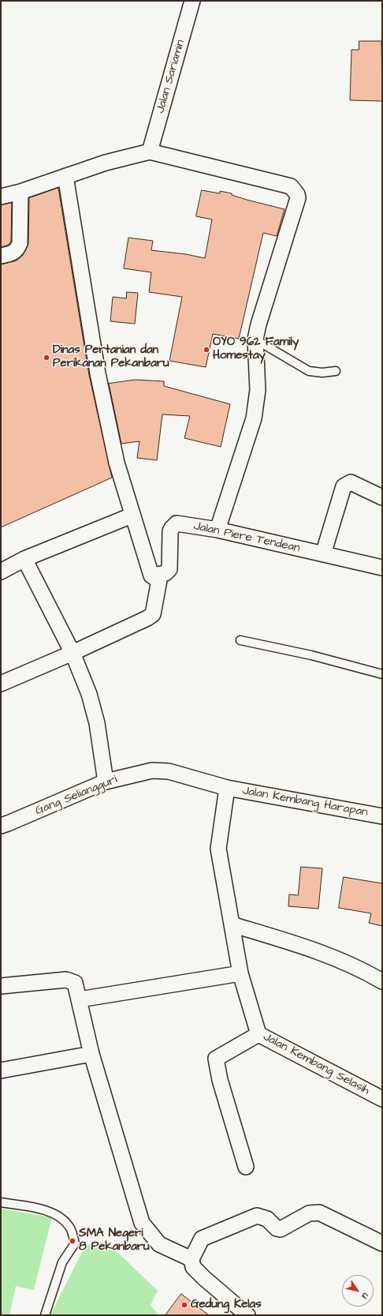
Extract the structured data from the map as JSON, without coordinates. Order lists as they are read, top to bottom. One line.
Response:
{"streets":{"street":["Jalan Sariamin","Jalan Piere Tendean","Gang Seliangguri","Jalan Kembang Harapan","Jalan Kembang Selasih"]},"crossings":[["Gang Seliangguri","Jalan Kembang Harapan"]],"places":["OYO 962 Family Homestay","Dinas Pertanian dan Perikanan Pekanbaru","SMA Negeri 8 Pekanbaru","Gedung Kelas"],"north":"bottom right"}
